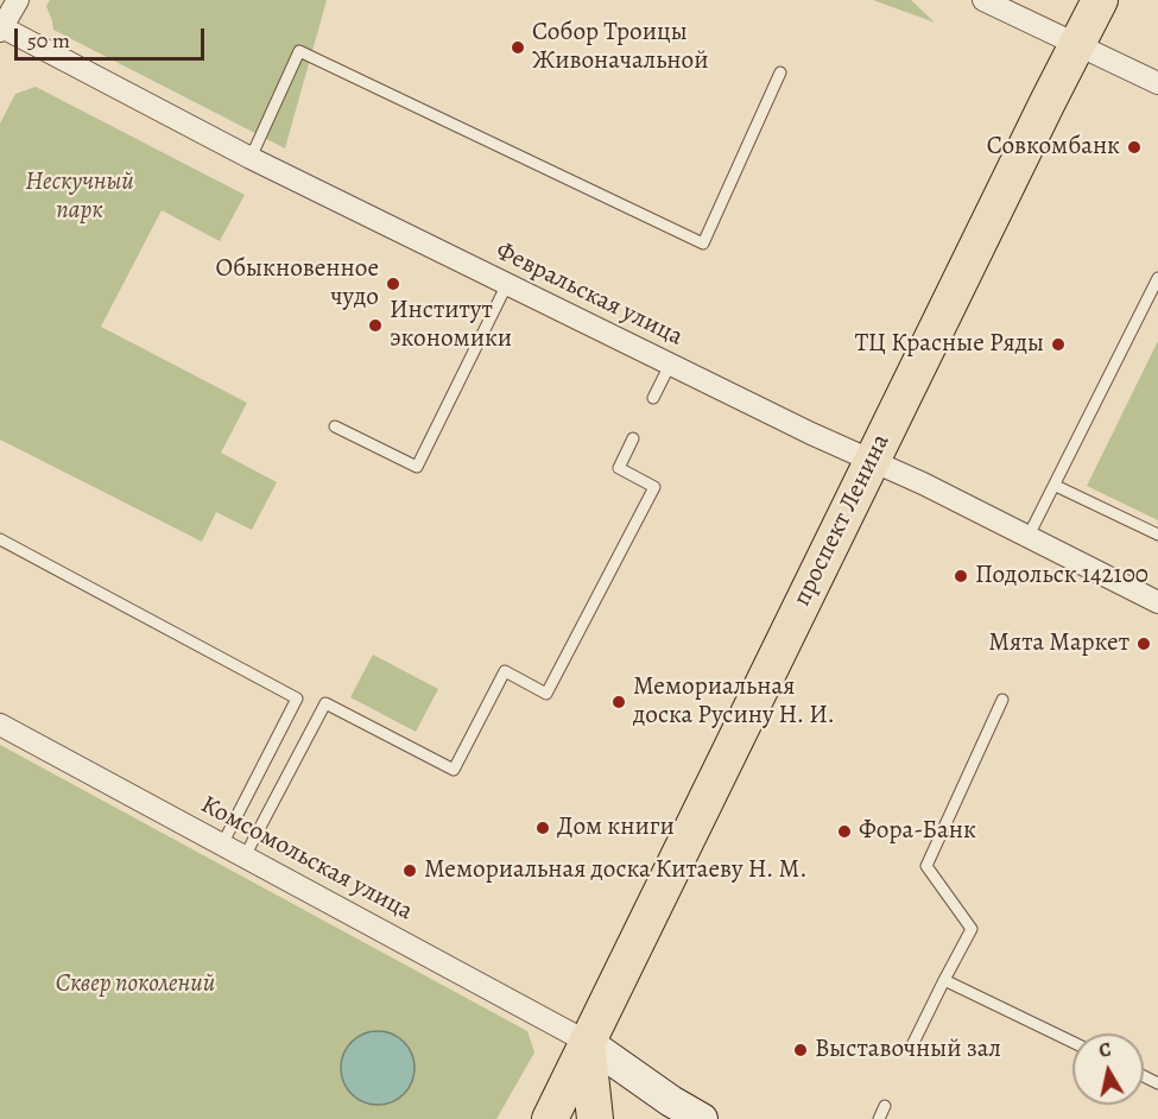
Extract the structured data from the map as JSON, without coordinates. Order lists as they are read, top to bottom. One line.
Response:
{"streets":{"main road":["проспект Ленина"],"street":["Февральская улица","Комсомольская улица"]},"crossings":[["Февральская улица","проспект Ленина"],["проспект Ленина","Комсомольская улица"]],"parks":["Нескучный парк","Сквер поколений"],"places":["Собор Троицы Живоначальной","Совкомбанк","Обыкновенное чудо","Институт экономики","ТЦ Красные Ряды","Подольск 142100","Мята Маркет","Мемориальная доска Русину Н. И.","Дом книги","Фора-Банк","Мемориальная доска Китаеву Н. М.","Выставочный зал"],"scale_bar":"50 m","north":"top"}
